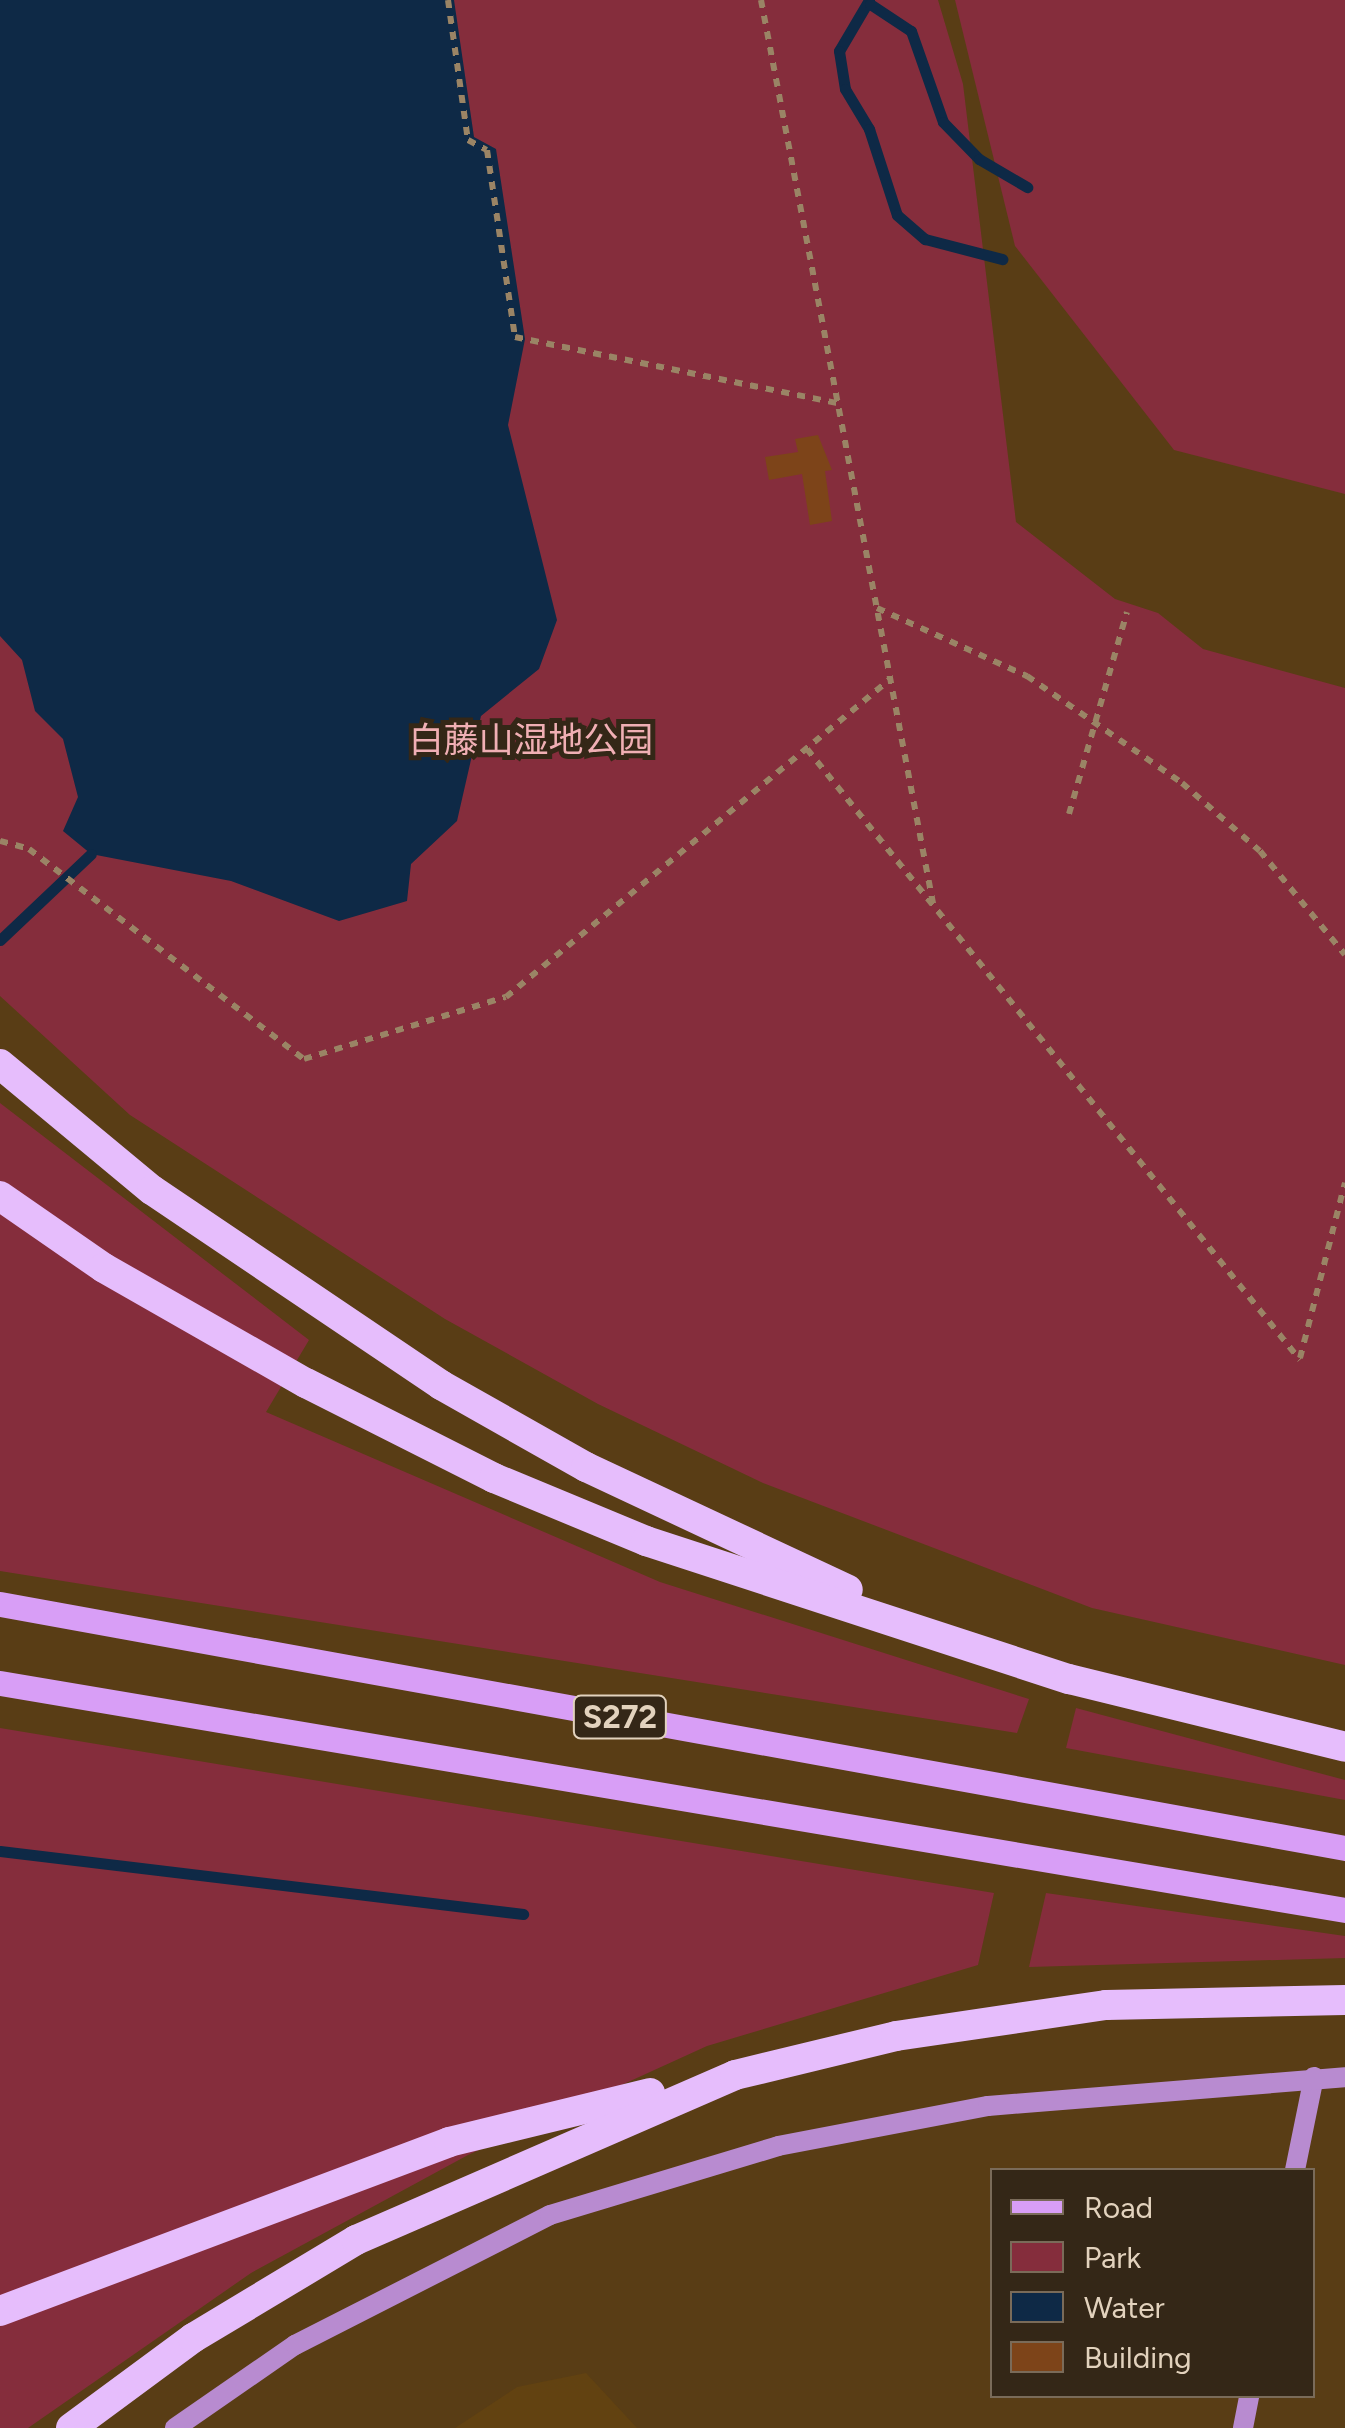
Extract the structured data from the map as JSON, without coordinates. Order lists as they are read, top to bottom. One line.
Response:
{"streets":{"main road":["S272"]},"parks":["白藤山湿地公园"],"legend":["Road","Park","Water","Building"]}
